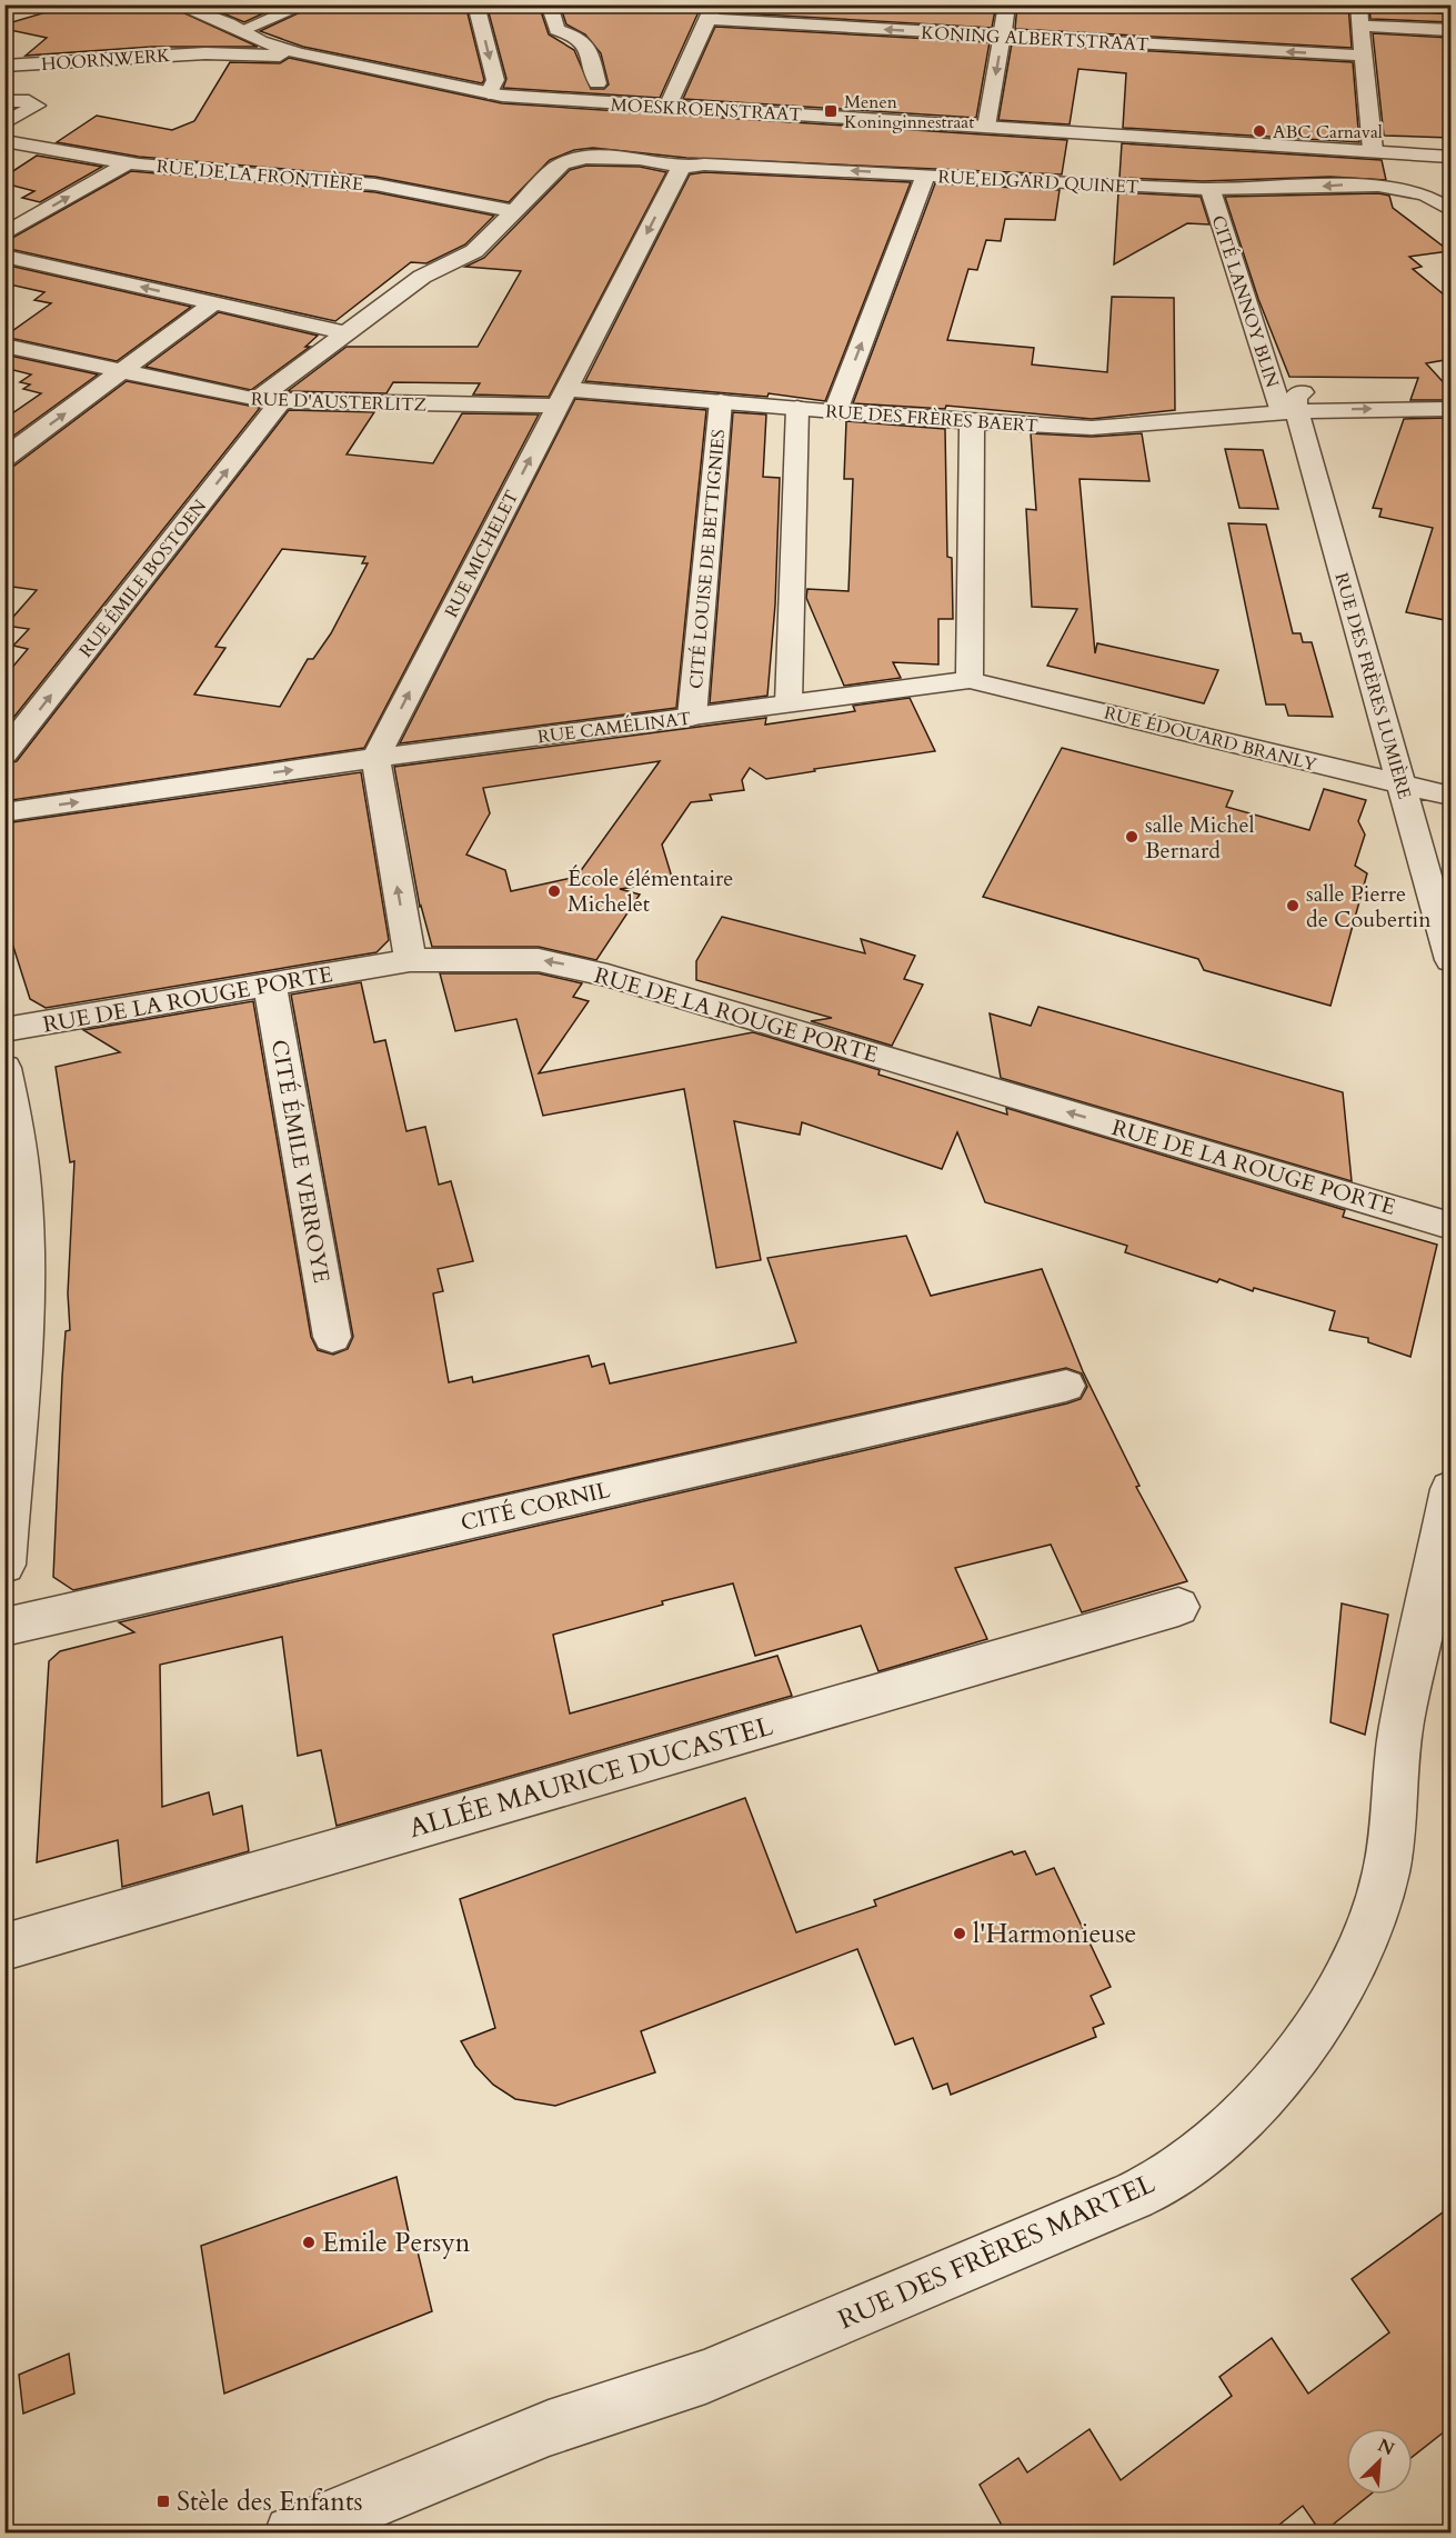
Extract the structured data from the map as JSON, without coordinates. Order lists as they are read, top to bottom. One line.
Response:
{"streets":{"street":["KONING ALBERTSTRAAT","HOORNWERK","MOESKROENSTRAAT","RUE DE LA FRONTIÈRE","RUE EDGARD QUINET","CITÉ LANNOY BLIN","RUE D'AUSTERLITZ","RUE DES FRÈRES BAERT","RUE MICHELET","CITÉ LOUISE DE BETTIGNIES","RUE ÉMILE BOSTOEN","RUE DES FRÈRES LUMIÈRE","RUE CAMÉLINAT","RUE ÉDOUARD BRANLY","RUE DE LA ROUGE PORTE","CITÉ ÉMILE VERROYE","CITÉ CORNIL","ALLÉE MAURICE DUCASTEL","RUE DES FRÈRES MARTEL"]},"crossings":[["HOORNWERK","MOESKROENSTRAAT"],["RUE DE LA FRONTIÈRE","RUE EDGARD QUINET"],["RUE DE LA FRONTIÈRE","RUE ÉMILE BOSTOEN"],["RUE EDGARD QUINET","CITÉ LANNOY BLIN"],["RUE EDGARD QUINET","RUE MICHELET"],["RUE EDGARD QUINET","RUE ÉMILE BOSTOEN"],["CITÉ LANNOY BLIN","RUE DES FRÈRES BAERT"],["CITÉ LANNOY BLIN","RUE DES FRÈRES LUMIÈRE"],["RUE D'AUSTERLITZ","RUE DES FRÈRES BAERT"],["RUE D'AUSTERLITZ","RUE MICHELET"],["RUE D'AUSTERLITZ","RUE ÉMILE BOSTOEN"],["RUE DES FRÈRES BAERT","RUE MICHELET"],["RUE DES FRÈRES BAERT","CITÉ LOUISE DE BETTIGNIES"],["RUE DES FRÈRES BAERT","RUE DES FRÈRES LUMIÈRE"],["RUE MICHELET","RUE CAMÉLINAT"],["CITÉ LOUISE DE BETTIGNIES","RUE CAMÉLINAT"],["RUE DES FRÈRES LUMIÈRE","RUE ÉDOUARD BRANLY"],["RUE CAMÉLINAT","RUE ÉDOUARD BRANLY"],["RUE DE LA ROUGE PORTE","CITÉ ÉMILE VERROYE"]],"one_way":["KONING ALBERTSTRAAT","RUE CAMÉLINAT","RUE DE LA ROUGE PORTE"],"places":{"transit":["Menen Koninginnestraat","Stèle des Enfants"],"other":["ABC Carnaval","salle Michel Bernard","École élémentaire Michelet","salle Pierre de Coubertin","l'Harmonieuse","Emile Persyn"]},"north":"top right"}
